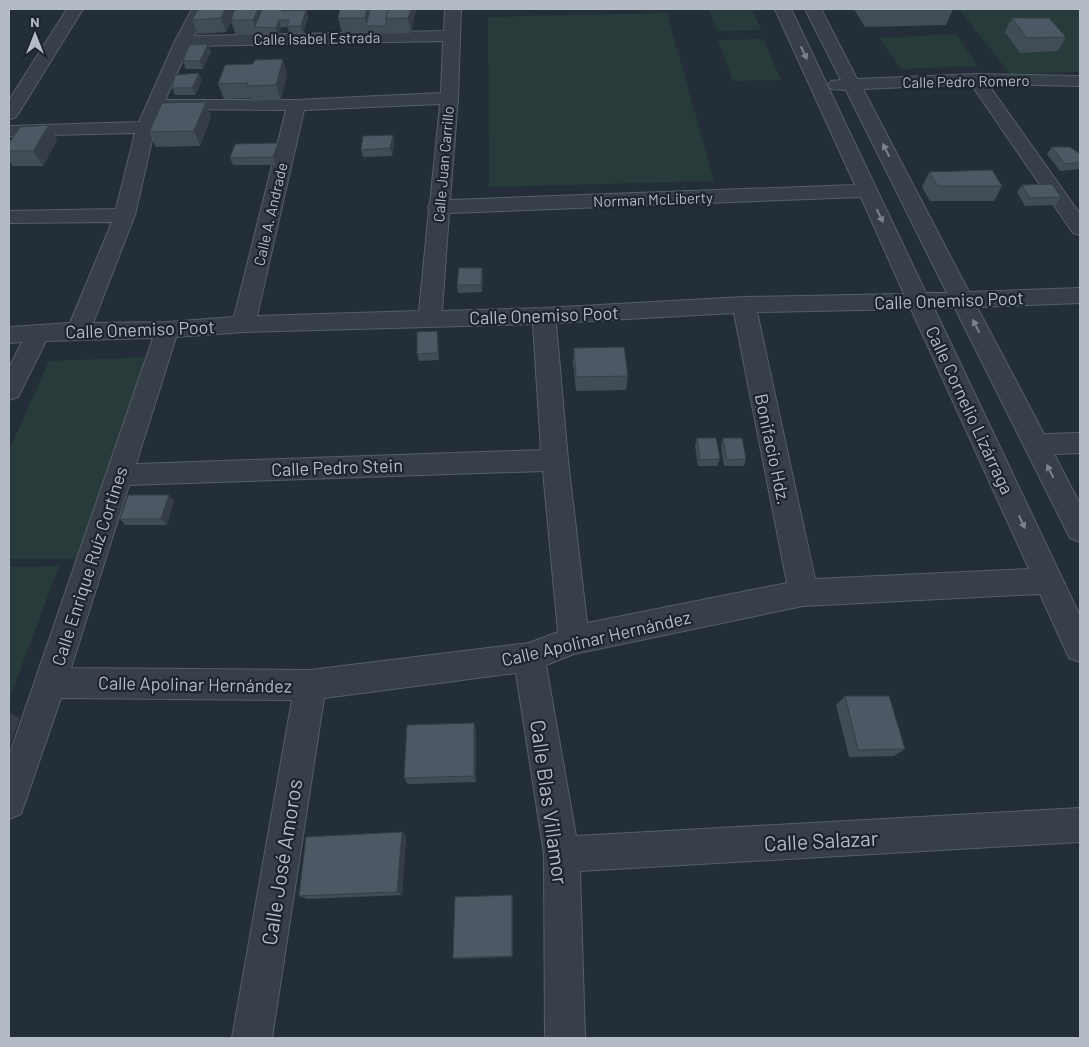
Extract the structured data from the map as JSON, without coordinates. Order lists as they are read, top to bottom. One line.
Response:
{"streets":{"street":["Calle Isabel Estrada","Calle Pedro Romero","Calle Juan Carrillo","Norman McLiberty","Calle A. Andrade","Calle Onemiso Poot","Calle Cornelio Lizárraga","Bonifacio Hdz.","Calle Pedro Stein","Calle Enrique Ruíz Cortines","Calle Apolinar Hernández","Calle Blas Villamor","Calle Salazar","Calle José Amoros"]},"crossings":[["Calle Isabel Estrada","Calle Juan Carrillo"],["Calle Pedro Romero","Calle Cornelio Lizárraga"],["Calle Juan Carrillo","Norman McLiberty"],["Calle Juan Carrillo","Calle Onemiso Poot"],["Norman McLiberty","Calle Cornelio Lizárraga"],["Calle A. Andrade","Calle Onemiso Poot"],["Calle Onemiso Poot","Calle Cornelio Lizárraga"],["Calle Onemiso Poot","Bonifacio Hdz."],["Calle Onemiso Poot","Calle Enrique Ruíz Cortines"],["Calle Cornelio Lizárraga","Calle Apolinar Hernández"],["Bonifacio Hdz.","Calle Apolinar Hernández"],["Calle Pedro Stein","Calle Enrique Ruíz Cortines"],["Calle Enrique Ruíz Cortines","Calle Apolinar Hernández"],["Calle Apolinar Hernández","Calle Blas Villamor"],["Calle Apolinar Hernández","Calle José Amoros"],["Calle Blas Villamor","Calle Salazar"]],"north":"top"}
